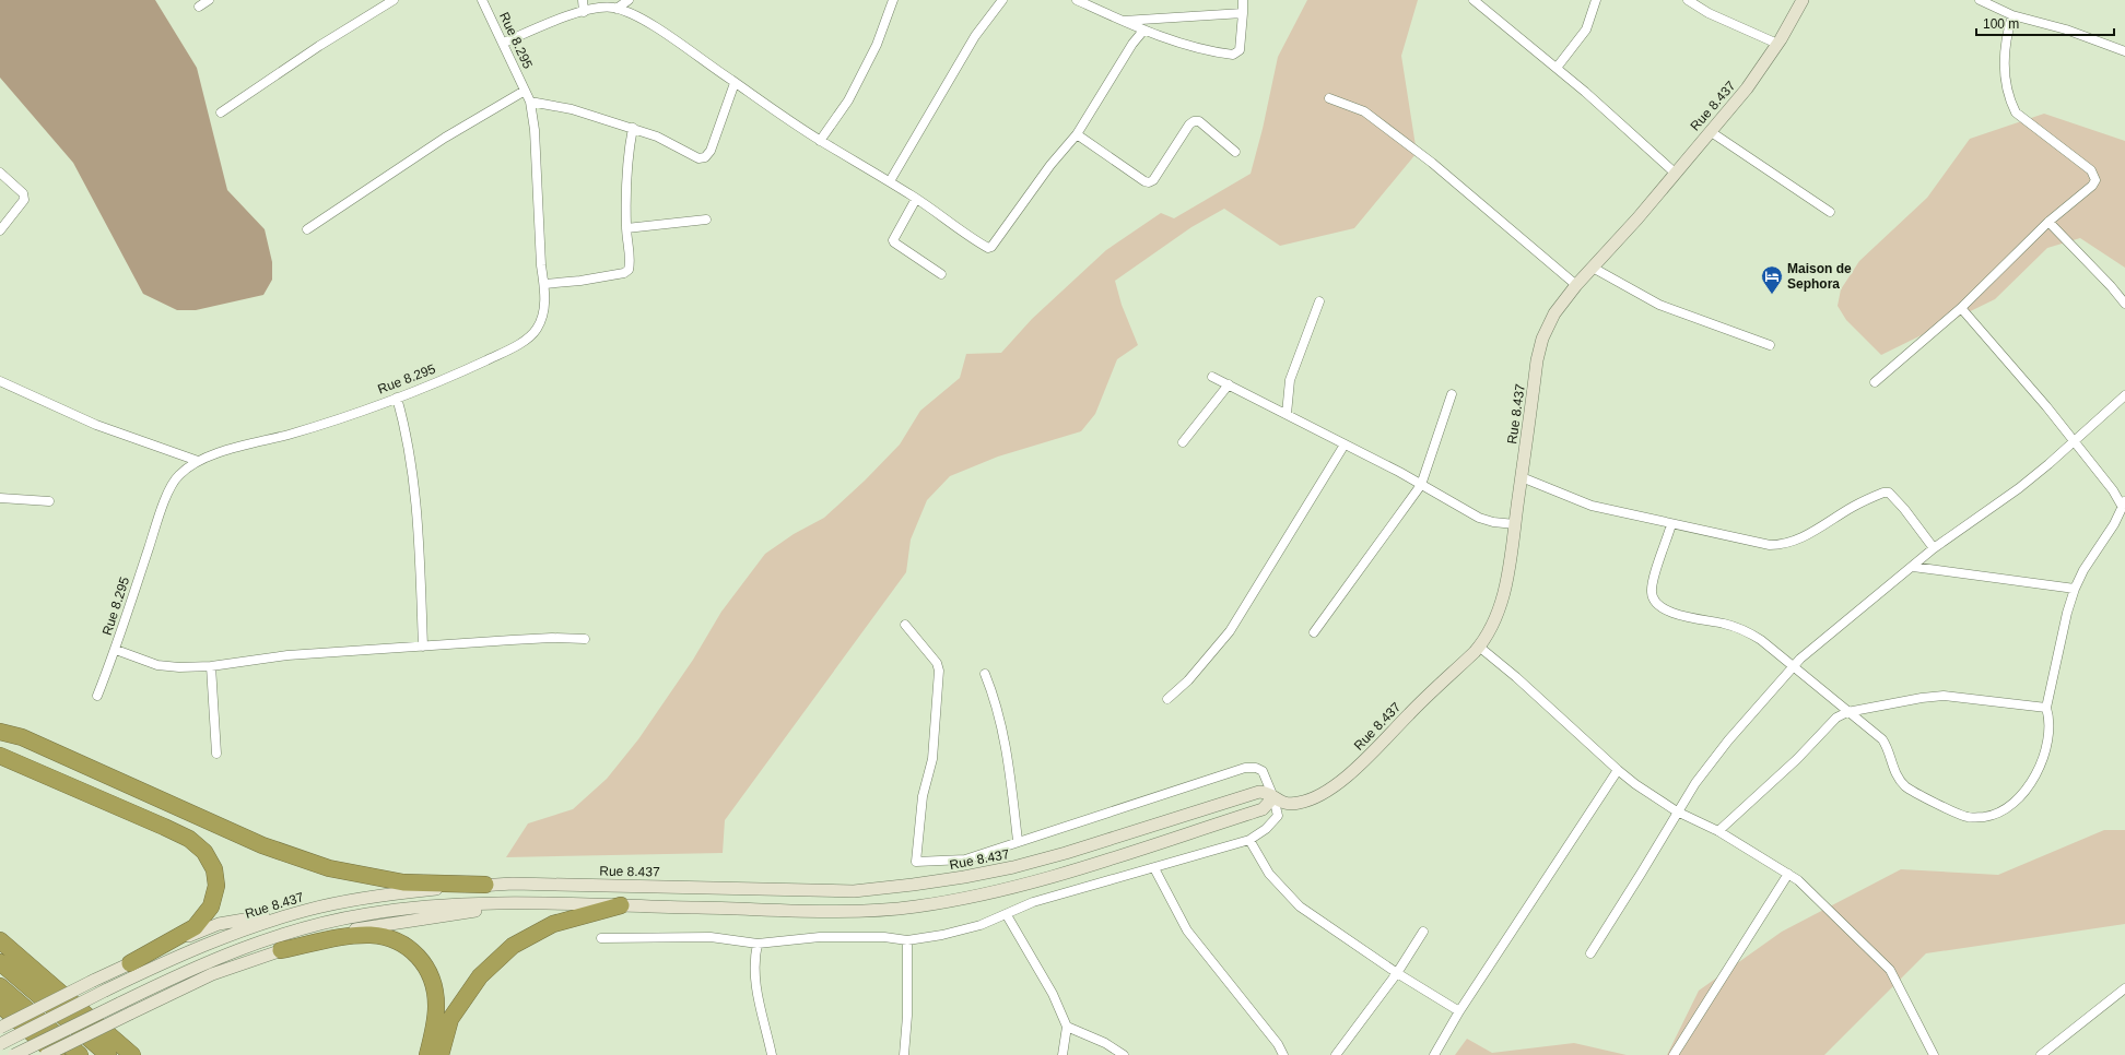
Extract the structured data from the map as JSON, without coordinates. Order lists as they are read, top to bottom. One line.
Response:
{"streets":{"main road":["Rue 8.437"],"street":["Rue 8.295"]},"places":{"hotel":["Maison de Sephora"]},"scale_bar":"100 m"}
